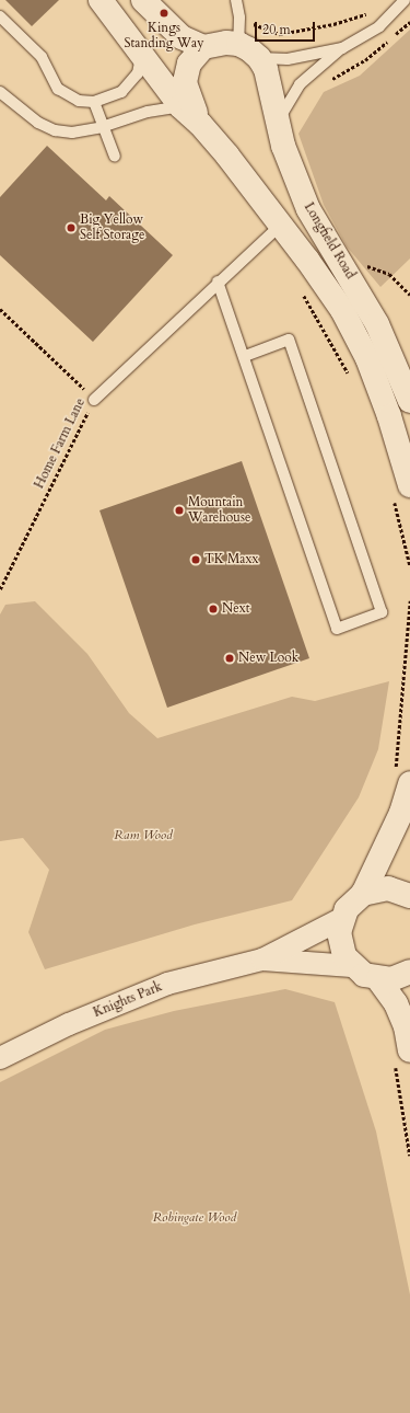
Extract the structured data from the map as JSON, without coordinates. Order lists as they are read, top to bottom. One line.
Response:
{"streets":{"street":["Longfield Road","Knights Park"],"path":["Home Farm Lane"]},"parks":["Ram Wood","Robingate Wood"],"places":["Kings Standing Way","Big Yellow Self Storage","Mountain Warehouse","TK Maxx","Next","New Look"],"scale_bar":"20 m"}
